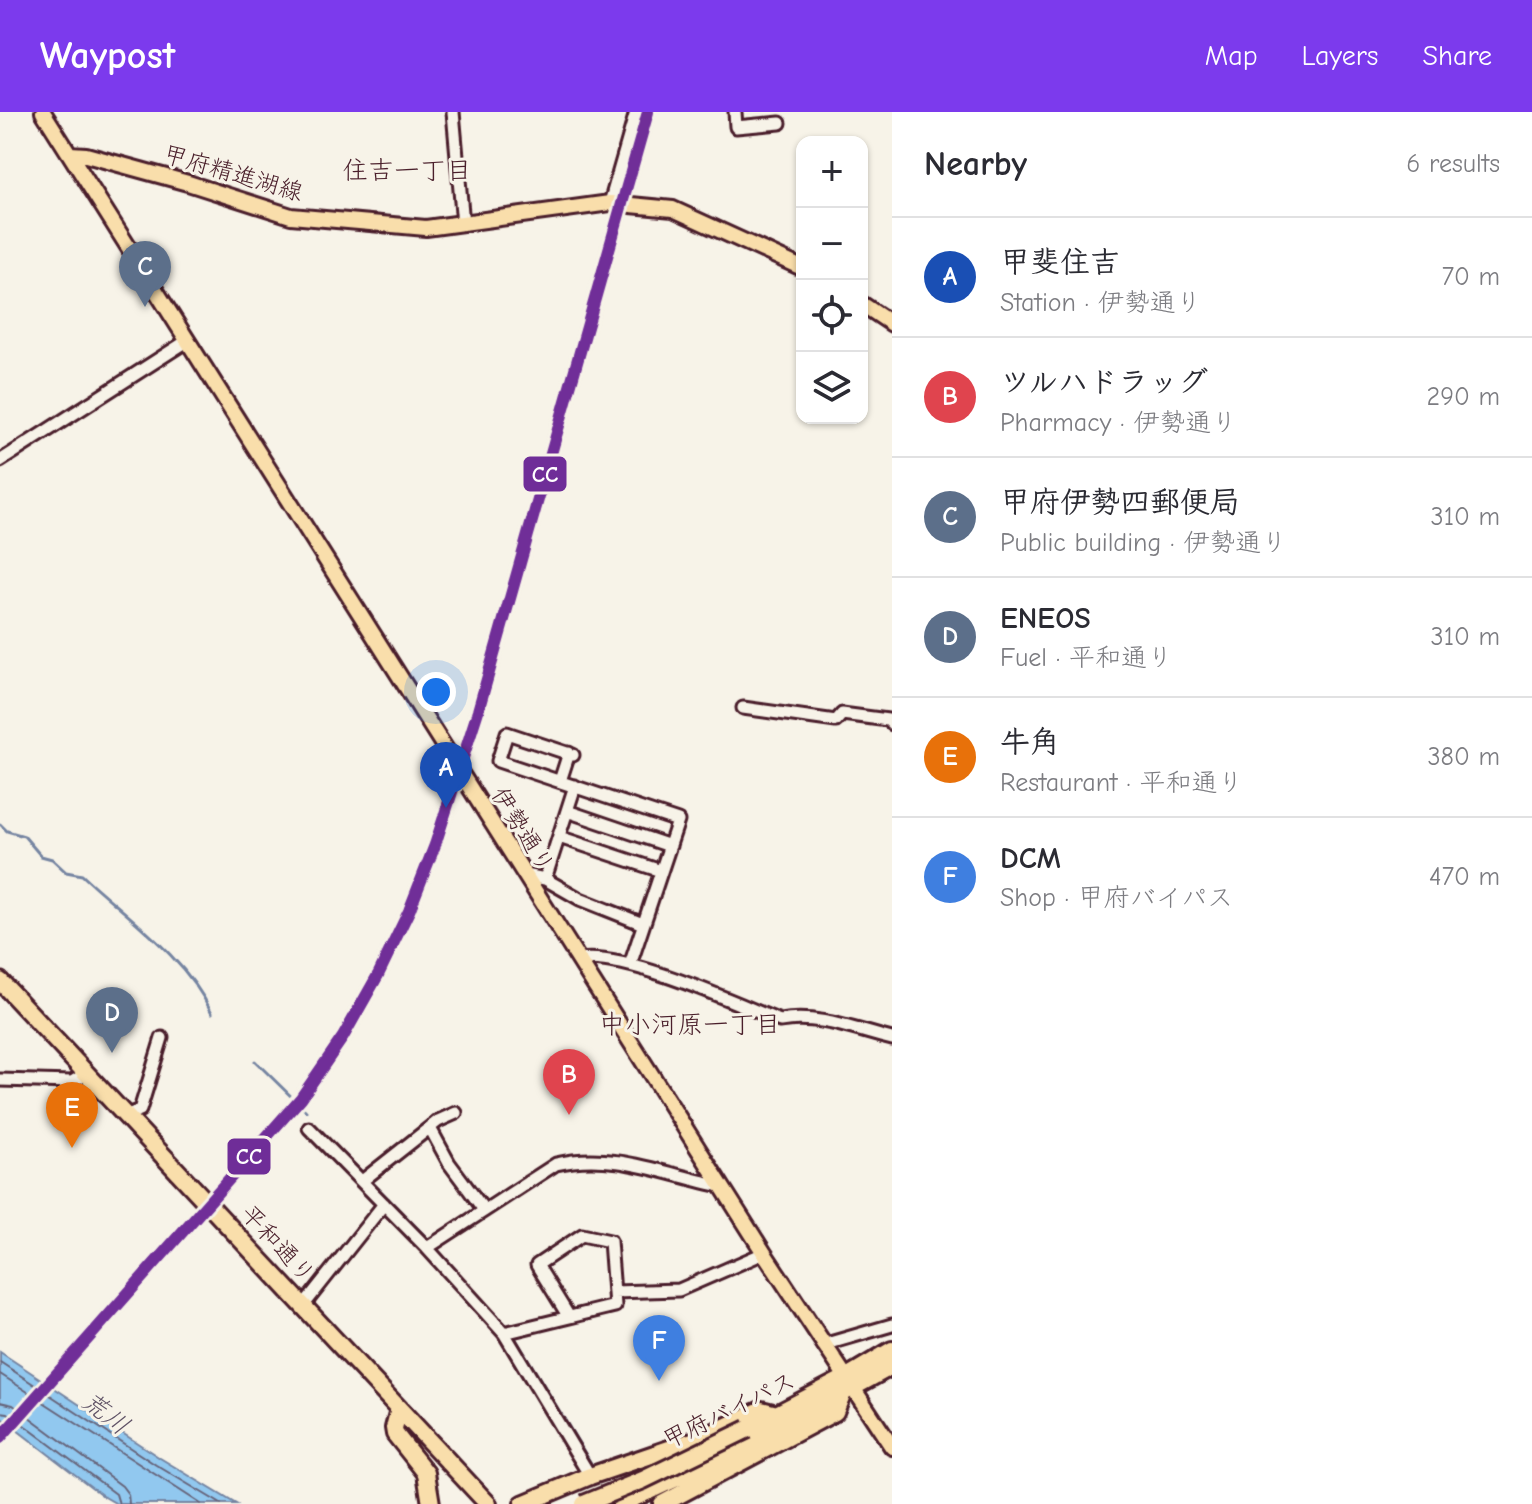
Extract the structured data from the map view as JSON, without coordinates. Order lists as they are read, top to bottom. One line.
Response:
{"streets":{"highway":["平和通り","甲府バイパス"],"main road":["甲府精進湖線","伊勢通り"]},"crossings":[["甲府精進湖線","伊勢通り"],["伊勢通り","甲府バイパス"]],"districts":["住吉一丁目","中小河原一丁目"],"water":["荒川"],"lines":["transit line CC"],"page":{"header":"Waypost","nav":["Map","Layers","Share"],"heading":["Nearby","6 results"],"map_buttons":["+","−"],"list":[{"mark":"A","name":"甲斐住吉","note":"Station · 伊勢通り","value":"70 m"},{"mark":"B","name":"ツルハドラッグ","note":"Pharmacy · 伊勢通り","value":"290 m"},{"mark":"C","name":"甲府伊勢四郵便局","note":"Public building · 伊勢通り","value":"310 m"},{"mark":"D","name":"ENEOS","note":"Fuel · 平和通り","value":"310 m"},{"mark":"E","name":"牛角","note":"Restaurant · 平和通り","value":"380 m"},{"mark":"F","name":"DCM","note":"Shop · 甲府バイパス","value":"470 m"}],"pins":["C","A","D","B","E","F"]}}
